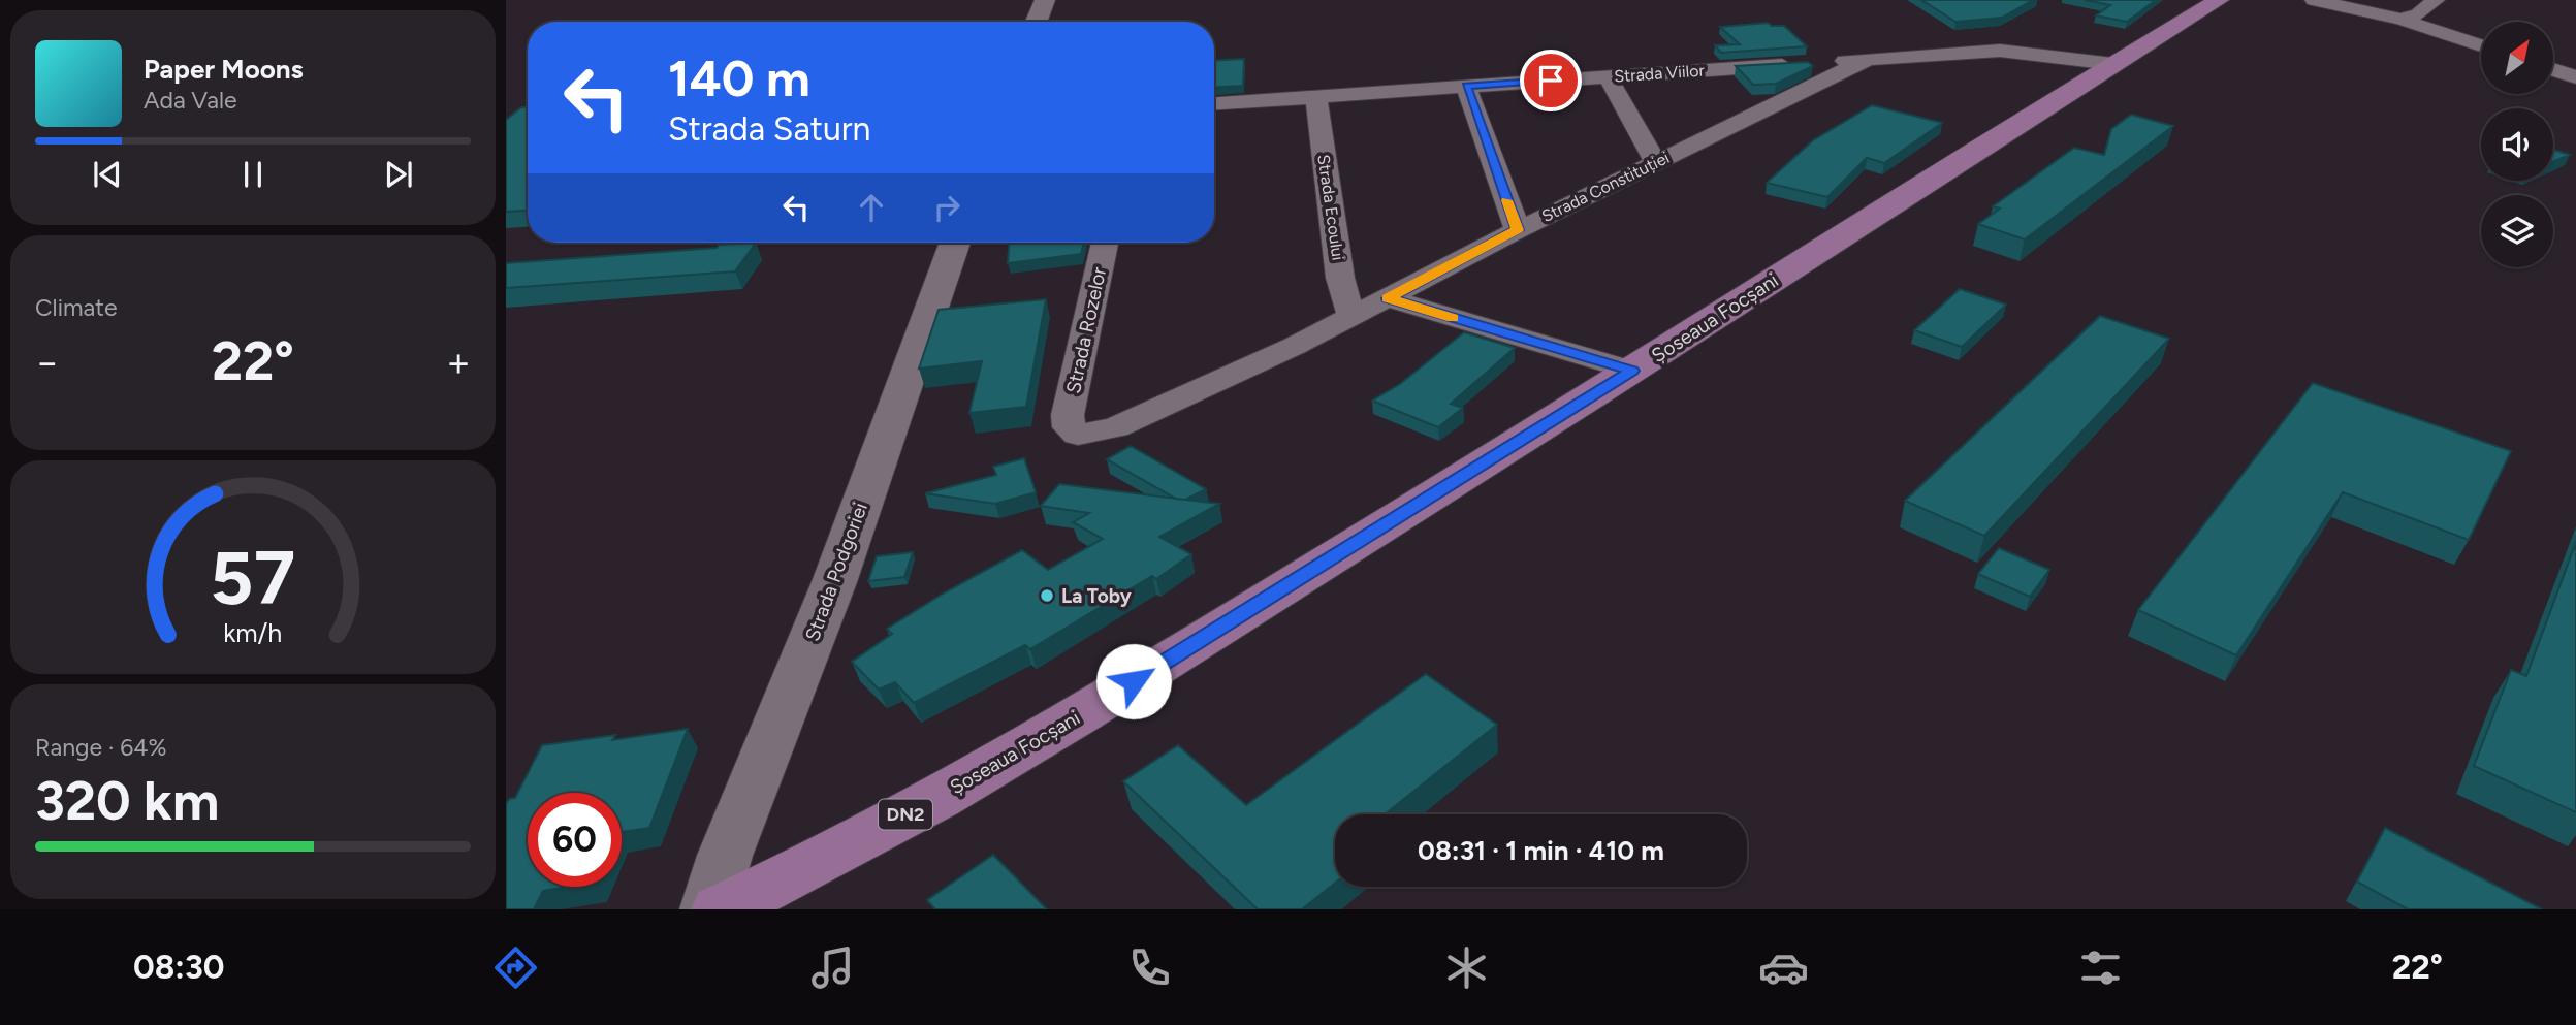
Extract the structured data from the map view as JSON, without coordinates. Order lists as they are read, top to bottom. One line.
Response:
{"streets":{"main road":["Șoseaua Focșani","DN2"],"street":["Strada Viilor","Strada Constituției","Strada Ecoului","Strada Rozelor","Strada Podgoriei"]},"crossings":[["Strada Viilor","Strada Constituției"],["Strada Viilor","Strada Ecoului"],["Strada Viilor","Șoseaua Focșani"],["Strada Constituției","Strada Ecoului"],["Strada Constituției","Strada Rozelor"]],"places":["La Toby"],"north":"top right","page":{"turn":["140 m","Strada Saturn"],"song":["Paper Moons","Ada Vale"],"tile":["Climate",["Range · 64%","320 km"]],"heat":["−","22°","+"],"limit":"60","trip":"08:31 · 1 min · 410 m","tabs":["08:30","22°"],"gauge":["57","km/h"]}}
